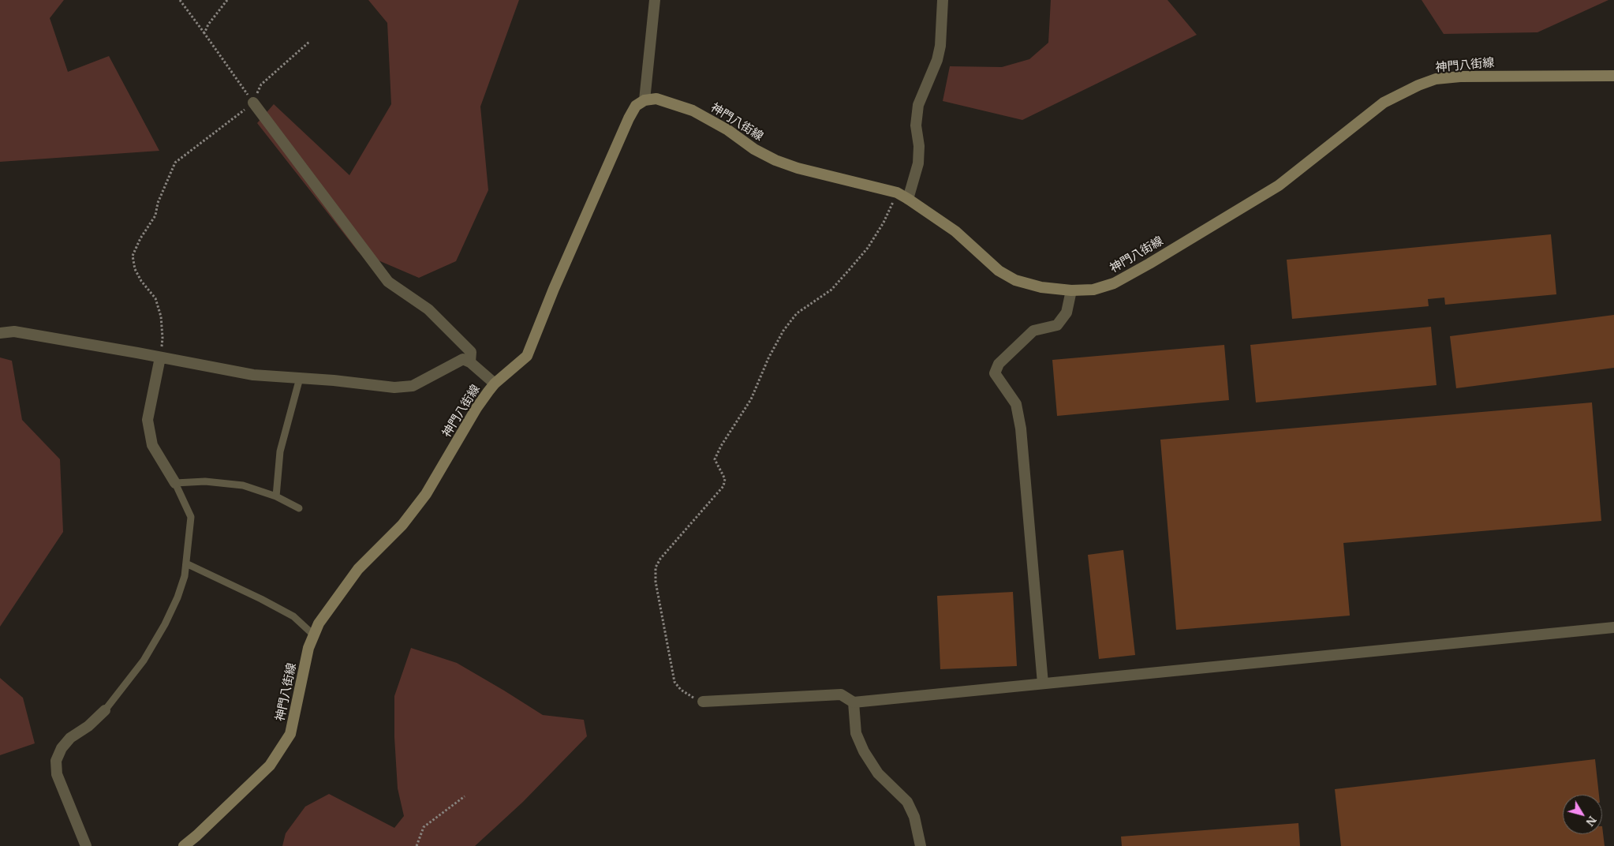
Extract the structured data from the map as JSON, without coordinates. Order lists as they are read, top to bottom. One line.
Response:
{"streets":{"main road":["神門八街線"]},"north":"bottom right"}
